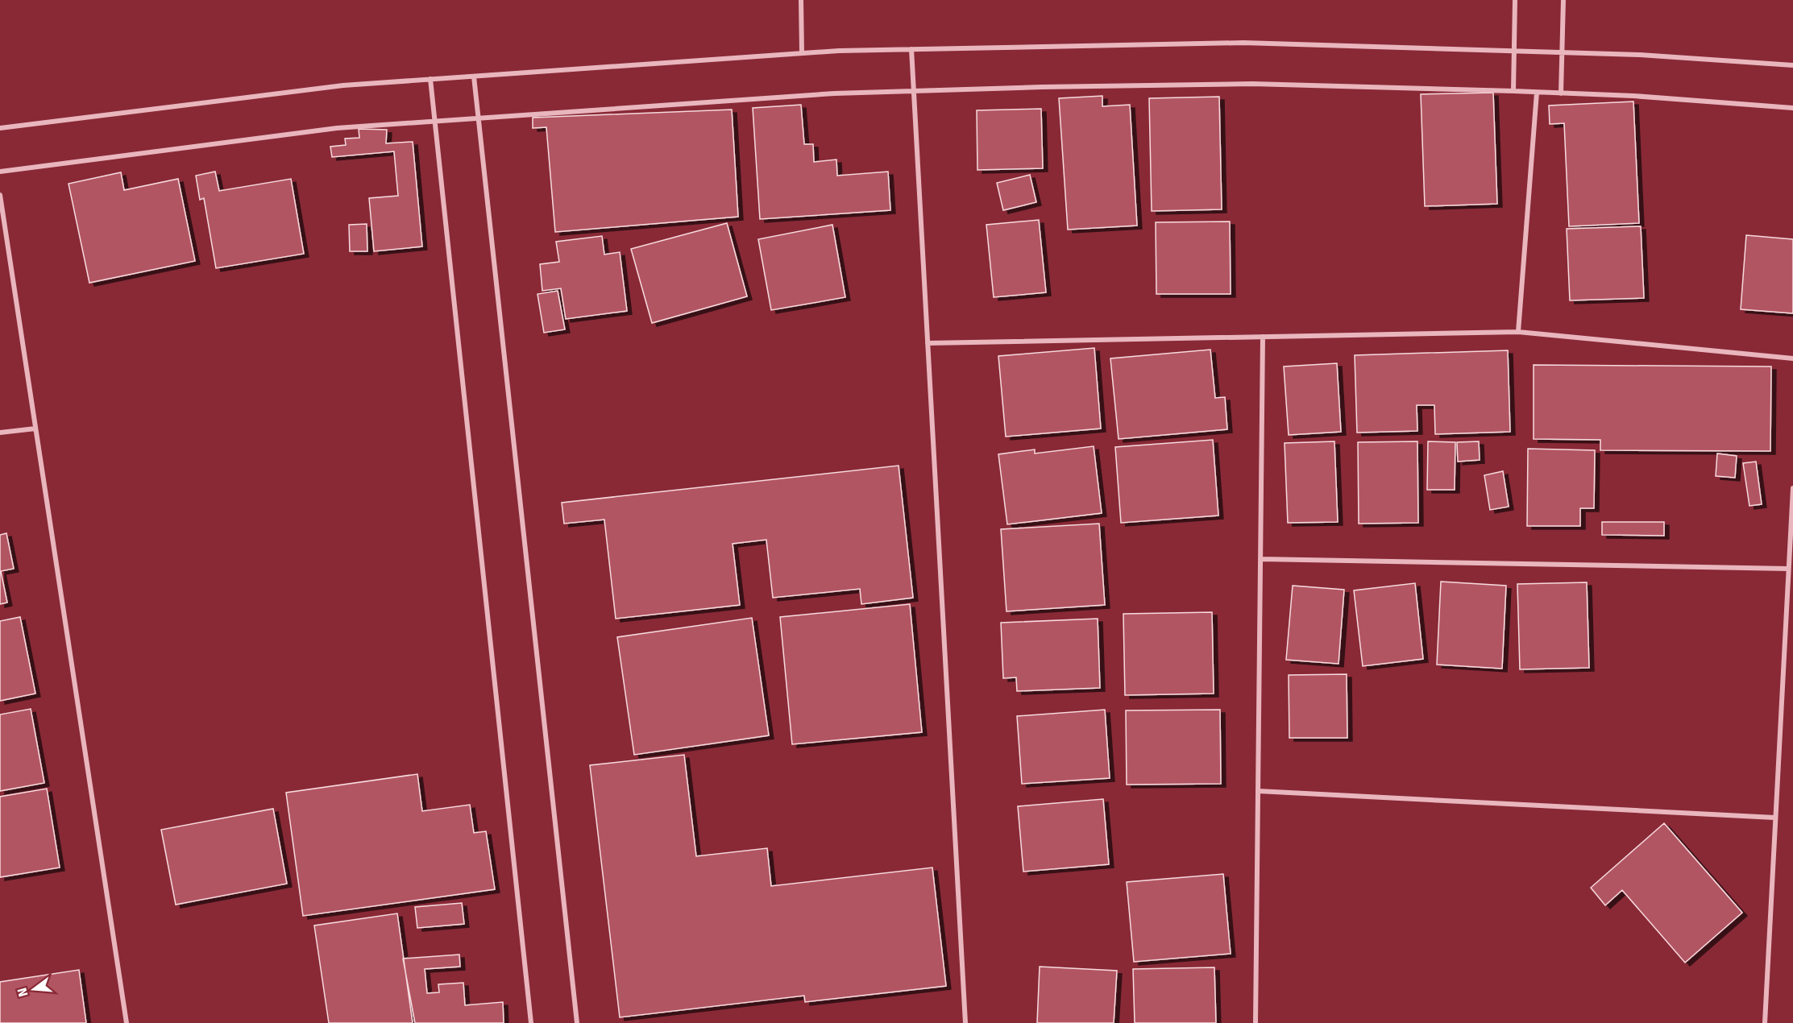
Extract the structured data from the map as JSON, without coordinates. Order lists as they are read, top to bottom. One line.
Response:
{"north":"left"}
